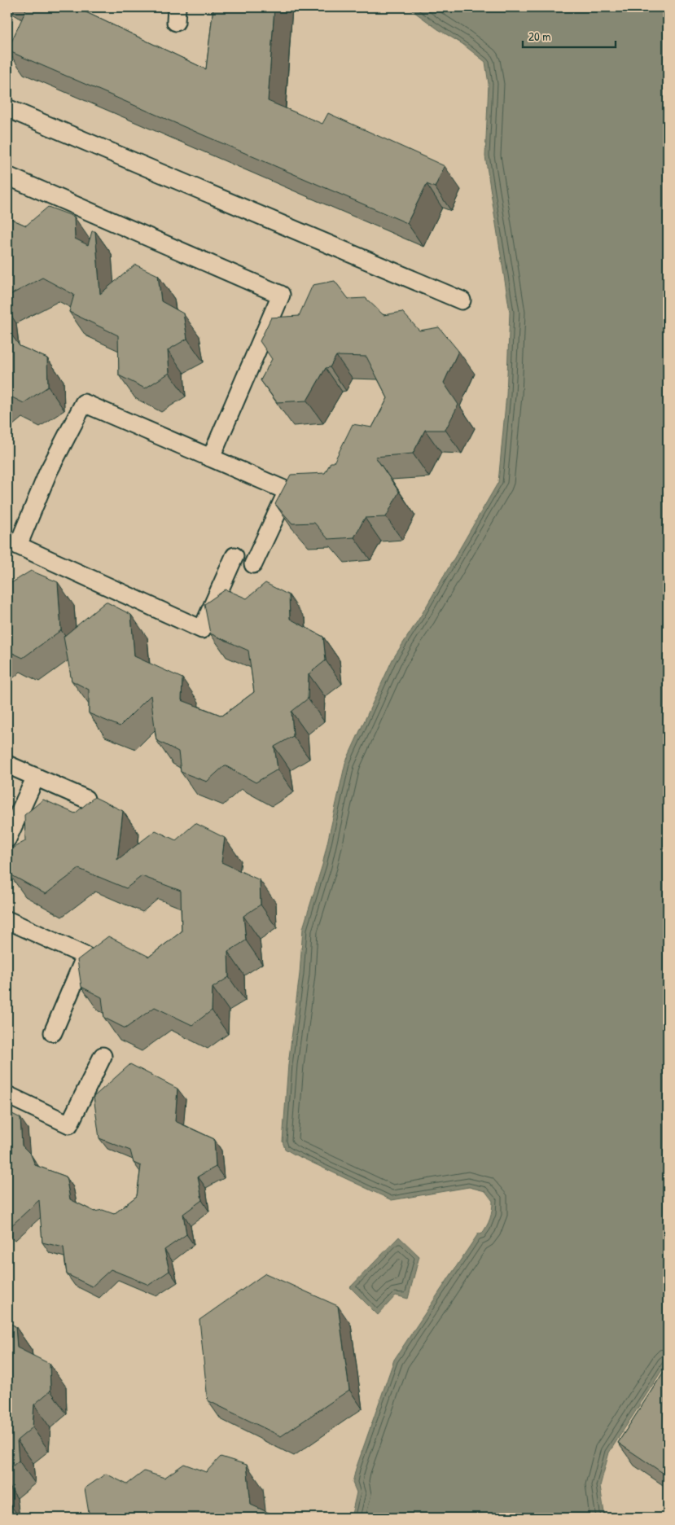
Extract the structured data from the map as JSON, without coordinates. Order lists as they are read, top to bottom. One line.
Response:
{"scale_bar":"20 m"}
